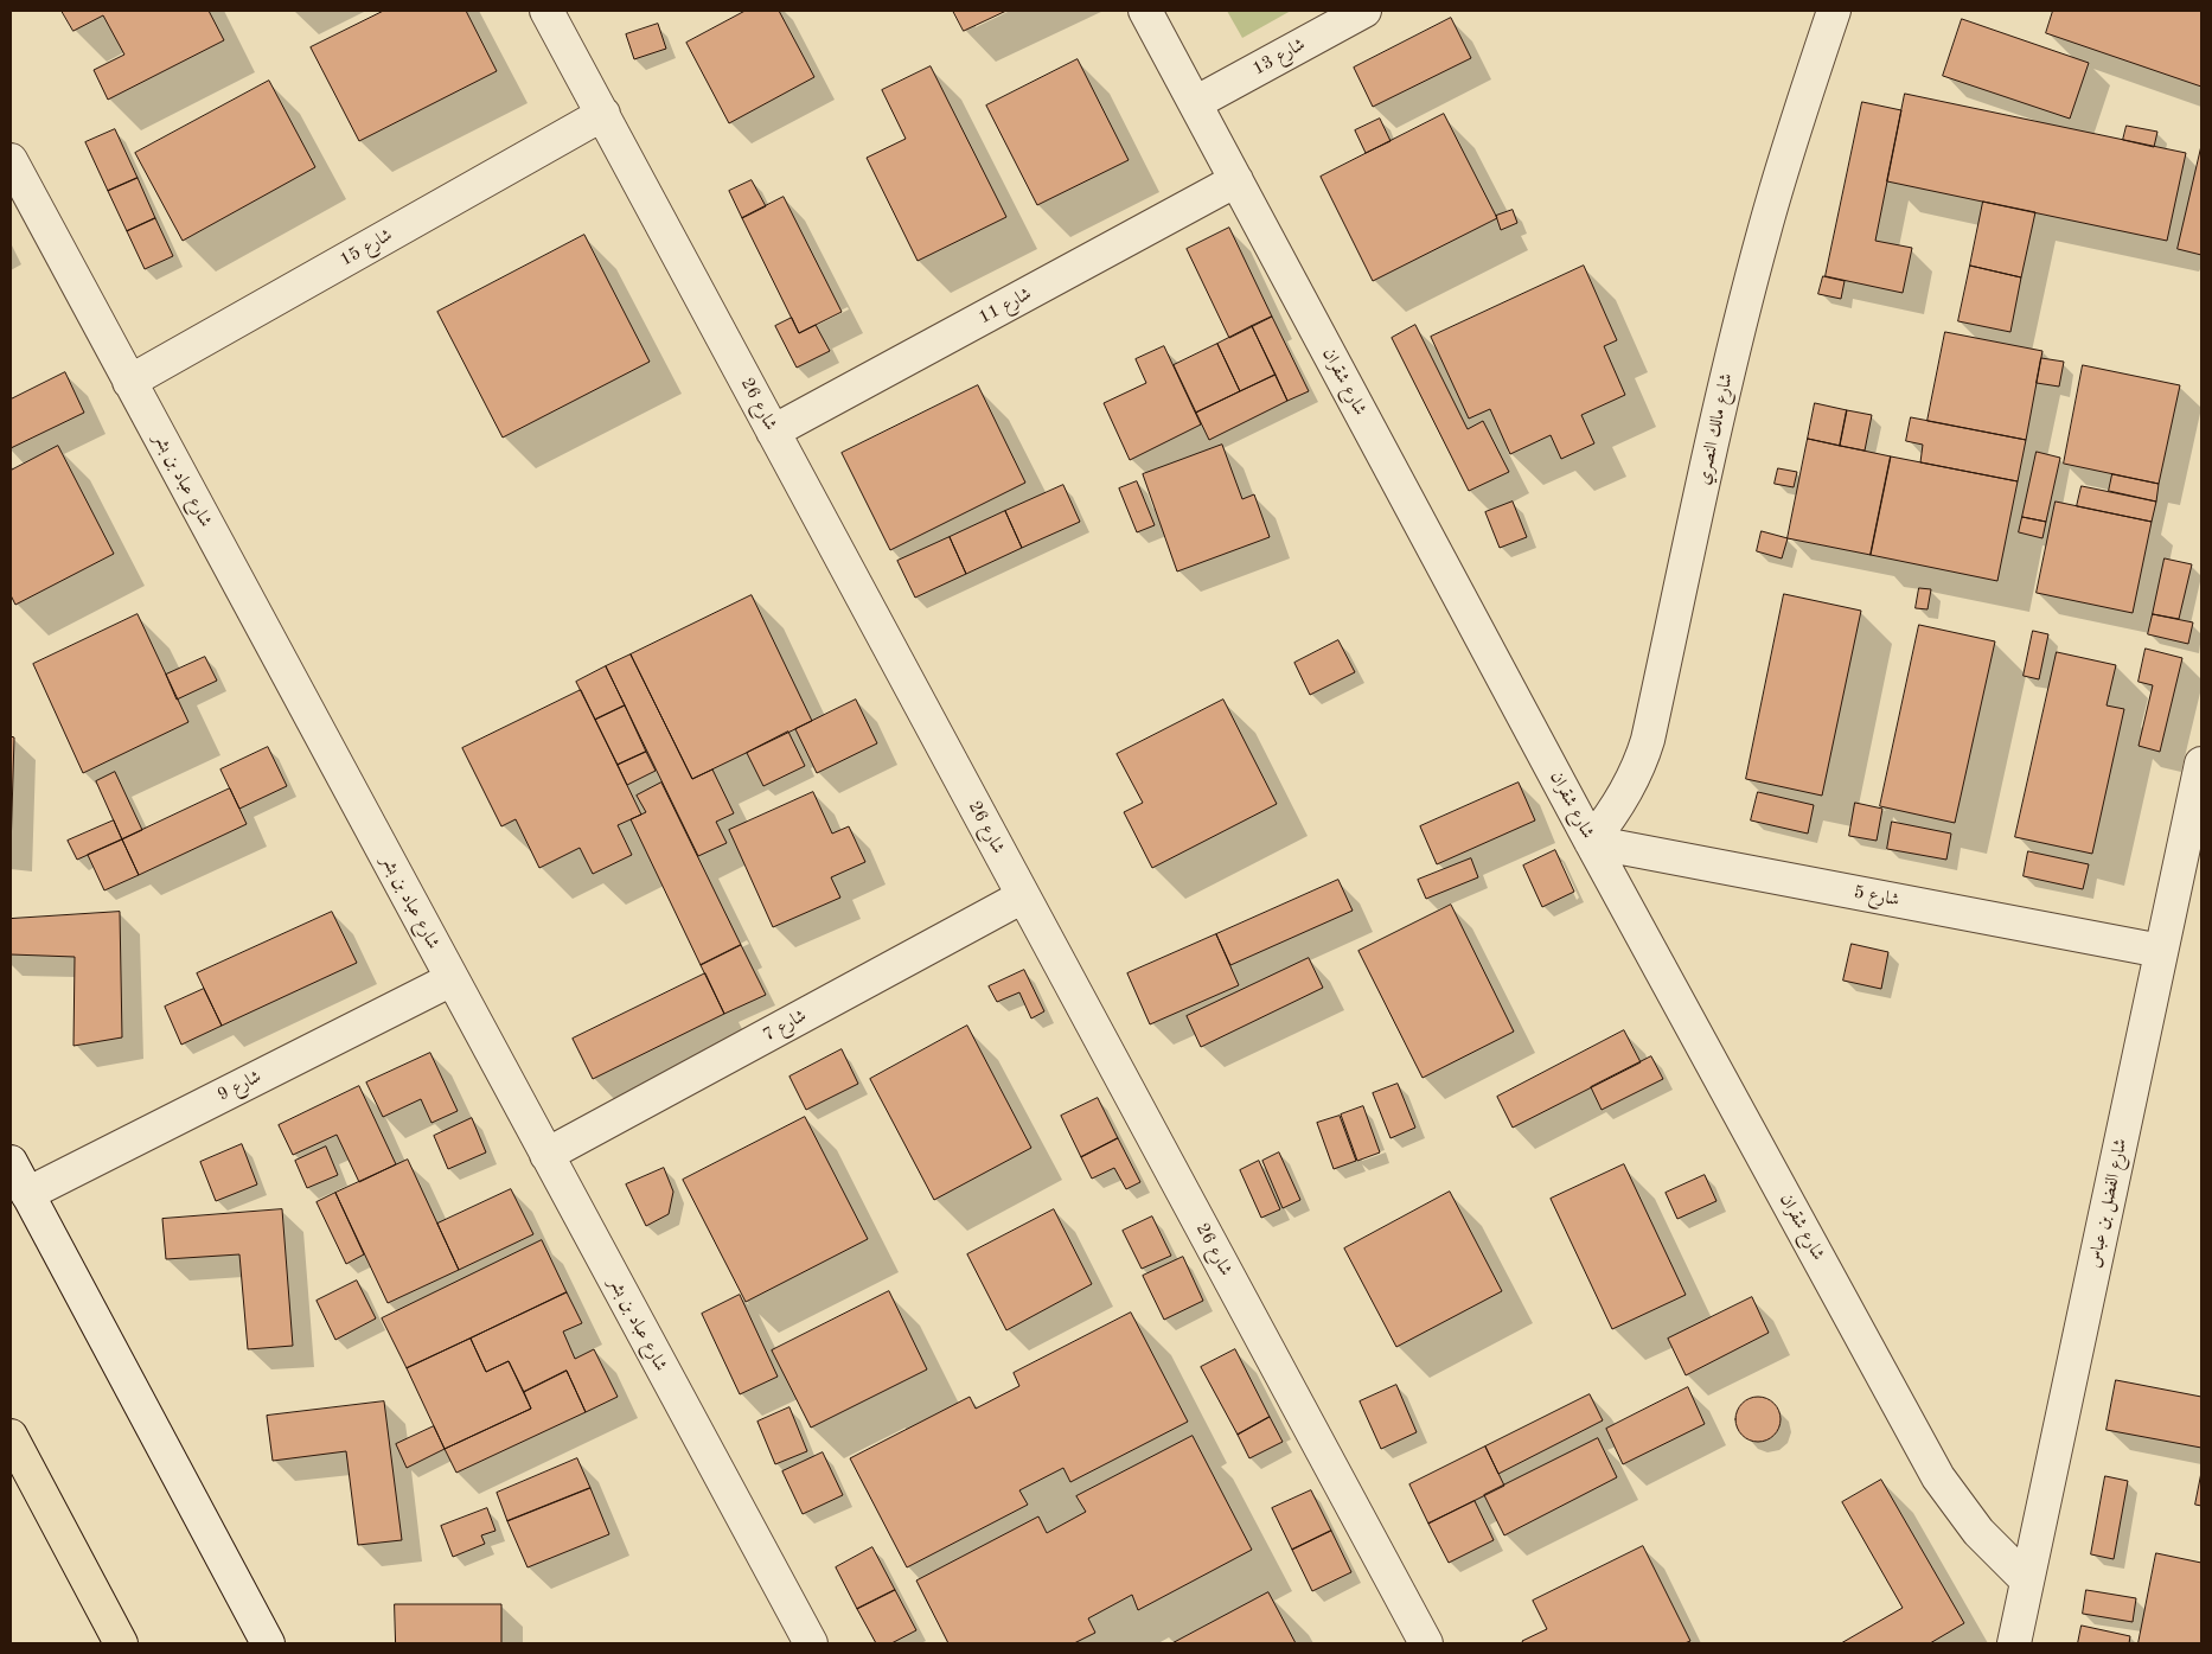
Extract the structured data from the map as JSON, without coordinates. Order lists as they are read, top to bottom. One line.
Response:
{"streets":{"street":["شارع 13","شارع 15","شارع 11","شارع شقران","شارع 26","شارع مالك النصري","شارع عباد بن بشر","شارع 5","شارع 7","شارع 9","شارع الفضل بن عباس"]},"crossings":[["شارع 13","شارع شقران"],["شارع 15","شارع 26"],["شارع 15","شارع عباد بن بشر"],["شارع 11","شارع شقران"],["شارع 11","شارع 26"],["شارع شقران","شارع مالك النصري"],["شارع شقران","شارع 5"],["شارع شقران","شارع الفضل بن عباس"],["شارع 26","شارع 7"],["شارع مالك النصري","شارع 5"],["شارع عباد بن بشر","شارع 7"],["شارع عباد بن بشر","شارع 9"],["شارع 5","شارع الفضل بن عباس"]]}
